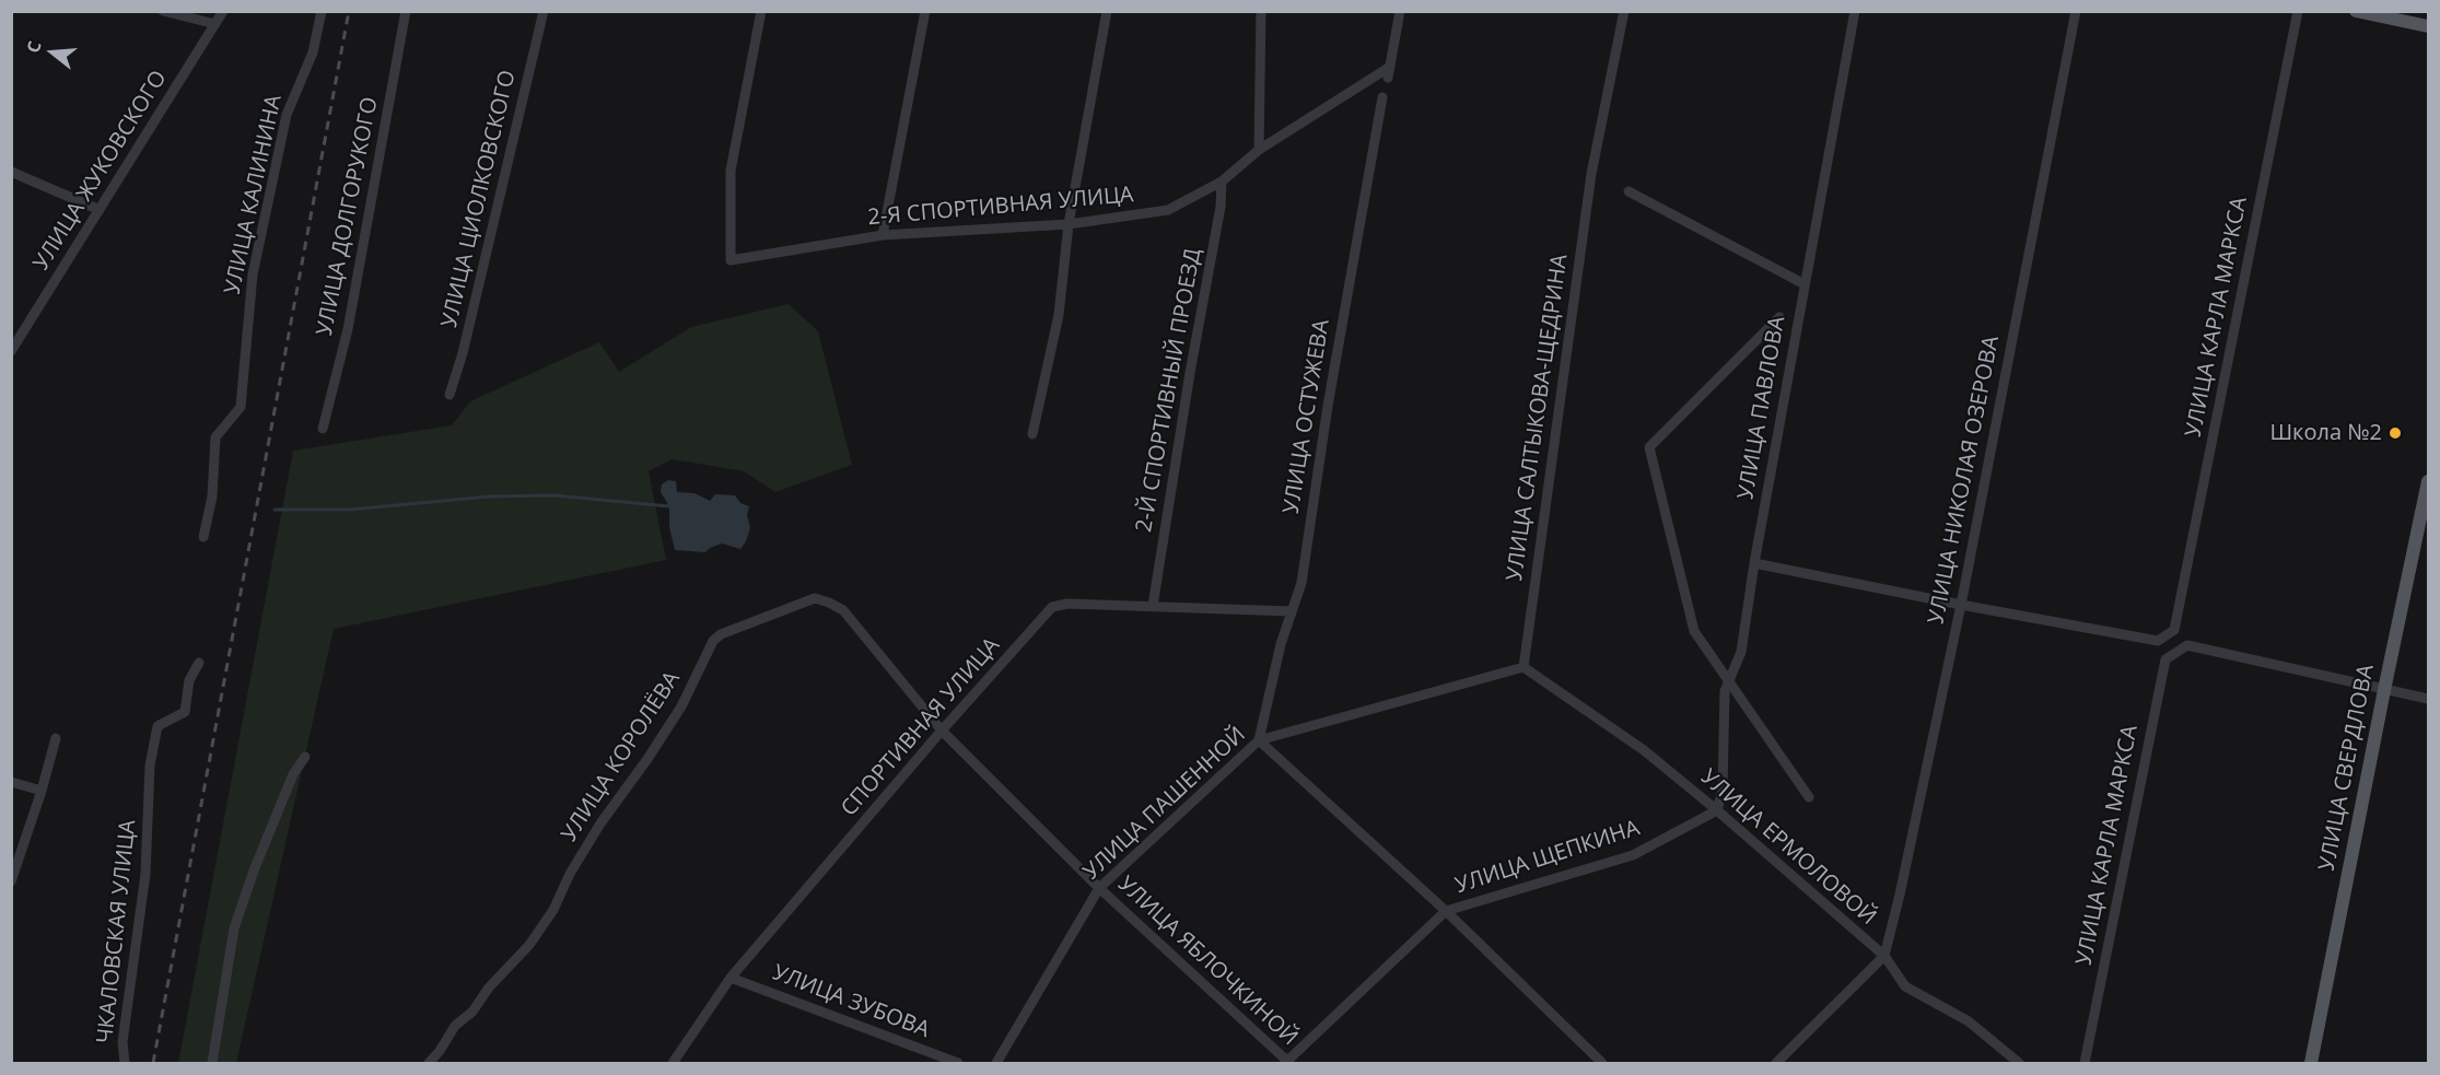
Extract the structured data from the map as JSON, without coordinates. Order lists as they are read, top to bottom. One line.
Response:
{"streets":{"main road":["УЛИЦА СВЕРДЛОВА"],"street":["УЛИЦА ЖУКОВСКОГО","УЛИЦА КАЛИНИНА","УЛИЦА ЦИОЛКОВСКОГО","2-Я СПОРТИВНАЯ УЛИЦА","УЛИЦА ДОЛГОРУКОГО","УЛИЦА КАРЛА МАРКСА","2-Й СПОРТИВНЫЙ ПРОЕЗД","УЛИЦА ПАВЛОВА","УЛИЦА ОСТУЖЕВА","УЛИЦА САЛТЫКОВА-ЩЕДРИНА","УЛИЦА НИКОЛАЯ ОЗЕРОВА","СПОРТИВНАЯ УЛИЦА","УЛИЦА КОРОЛЁВА","УЛИЦА ПАШЕННОЙ","УЛИЦА ЕРМОЛОВОЙ","УЛИЦА ЩЕПКИНА","ЧКАЛОВСКАЯ УЛИЦА","УЛИЦА ЯБЛОЧКИНОЙ","УЛИЦА ЗУБОВА"]},"crossings":[["2-Я СПОРТИВНАЯ УЛИЦА","2-Й СПОРТИВНЫЙ ПРОЕЗД"],["УЛИЦА КАРЛА МАРКСА","УЛИЦА НИКОЛАЯ ОЗЕРОВА"],["УЛИЦА КАРЛА МАРКСА","УЛИЦА СВЕРДЛОВА"],["2-Й СПОРТИВНЫЙ ПРОЕЗД","СПОРТИВНАЯ УЛИЦА"],["УЛИЦА ПАВЛОВА","УЛИЦА ЕРМОЛОВОЙ"],["УЛИЦА ПАВЛОВА","УЛИЦА ЩЕПКИНА"],["УЛИЦА ОСТУЖЕВА","СПОРТИВНАЯ УЛИЦА"],["УЛИЦА ОСТУЖЕВА","УЛИЦА ПАШЕННОЙ"],["УЛИЦА САЛТЫКОВА-ЩЕДРИНА","УЛИЦА ПАШЕННОЙ"],["УЛИЦА САЛТЫКОВА-ЩЕДРИНА","УЛИЦА ЕРМОЛОВОЙ"],["УЛИЦА НИКОЛАЯ ОЗЕРОВА","УЛИЦА ЕРМОЛОВОЙ"],["СПОРТИВНАЯ УЛИЦА","УЛИЦА КОРОЛЁВА"],["СПОРТИВНАЯ УЛИЦА","УЛИЦА ЗУБОВА"],["УЛИЦА КОРОЛЁВА","УЛИЦА ПАШЕННОЙ"],["УЛИЦА КОРОЛЁВА","УЛИЦА ЯБЛОЧКИНОЙ"],["УЛИЦА ПАШЕННОЙ","УЛИЦА ЕРМОЛОВОЙ"],["УЛИЦА ПАШЕННОЙ","УЛИЦА ЯБЛОЧКИНОЙ"],["УЛИЦА ЕРМОЛОВОЙ","УЛИЦА ЩЕПКИНА"],["УЛИЦА ЩЕПКИНА","УЛИЦА ЯБЛОЧКИНОЙ"]],"places":["Школа №2"],"north":"left"}
